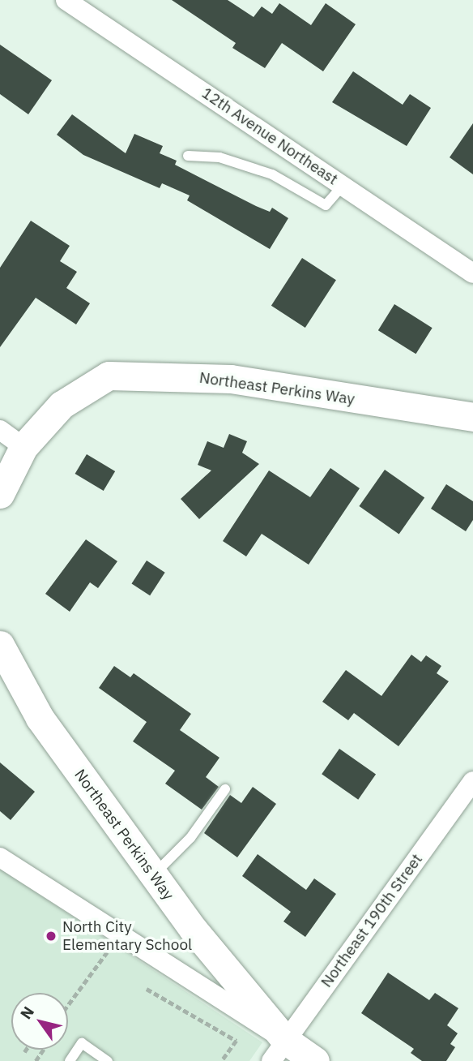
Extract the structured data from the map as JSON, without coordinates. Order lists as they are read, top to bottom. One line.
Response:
{"streets":{"main road":["Northeast Perkins Way"],"street":["12th Avenue Northeast","Northeast 190th Street"]},"crossings":[["Northeast Perkins Way","Northeast 190th Street"]],"places":["North City Elementary School"],"north":"top left"}
